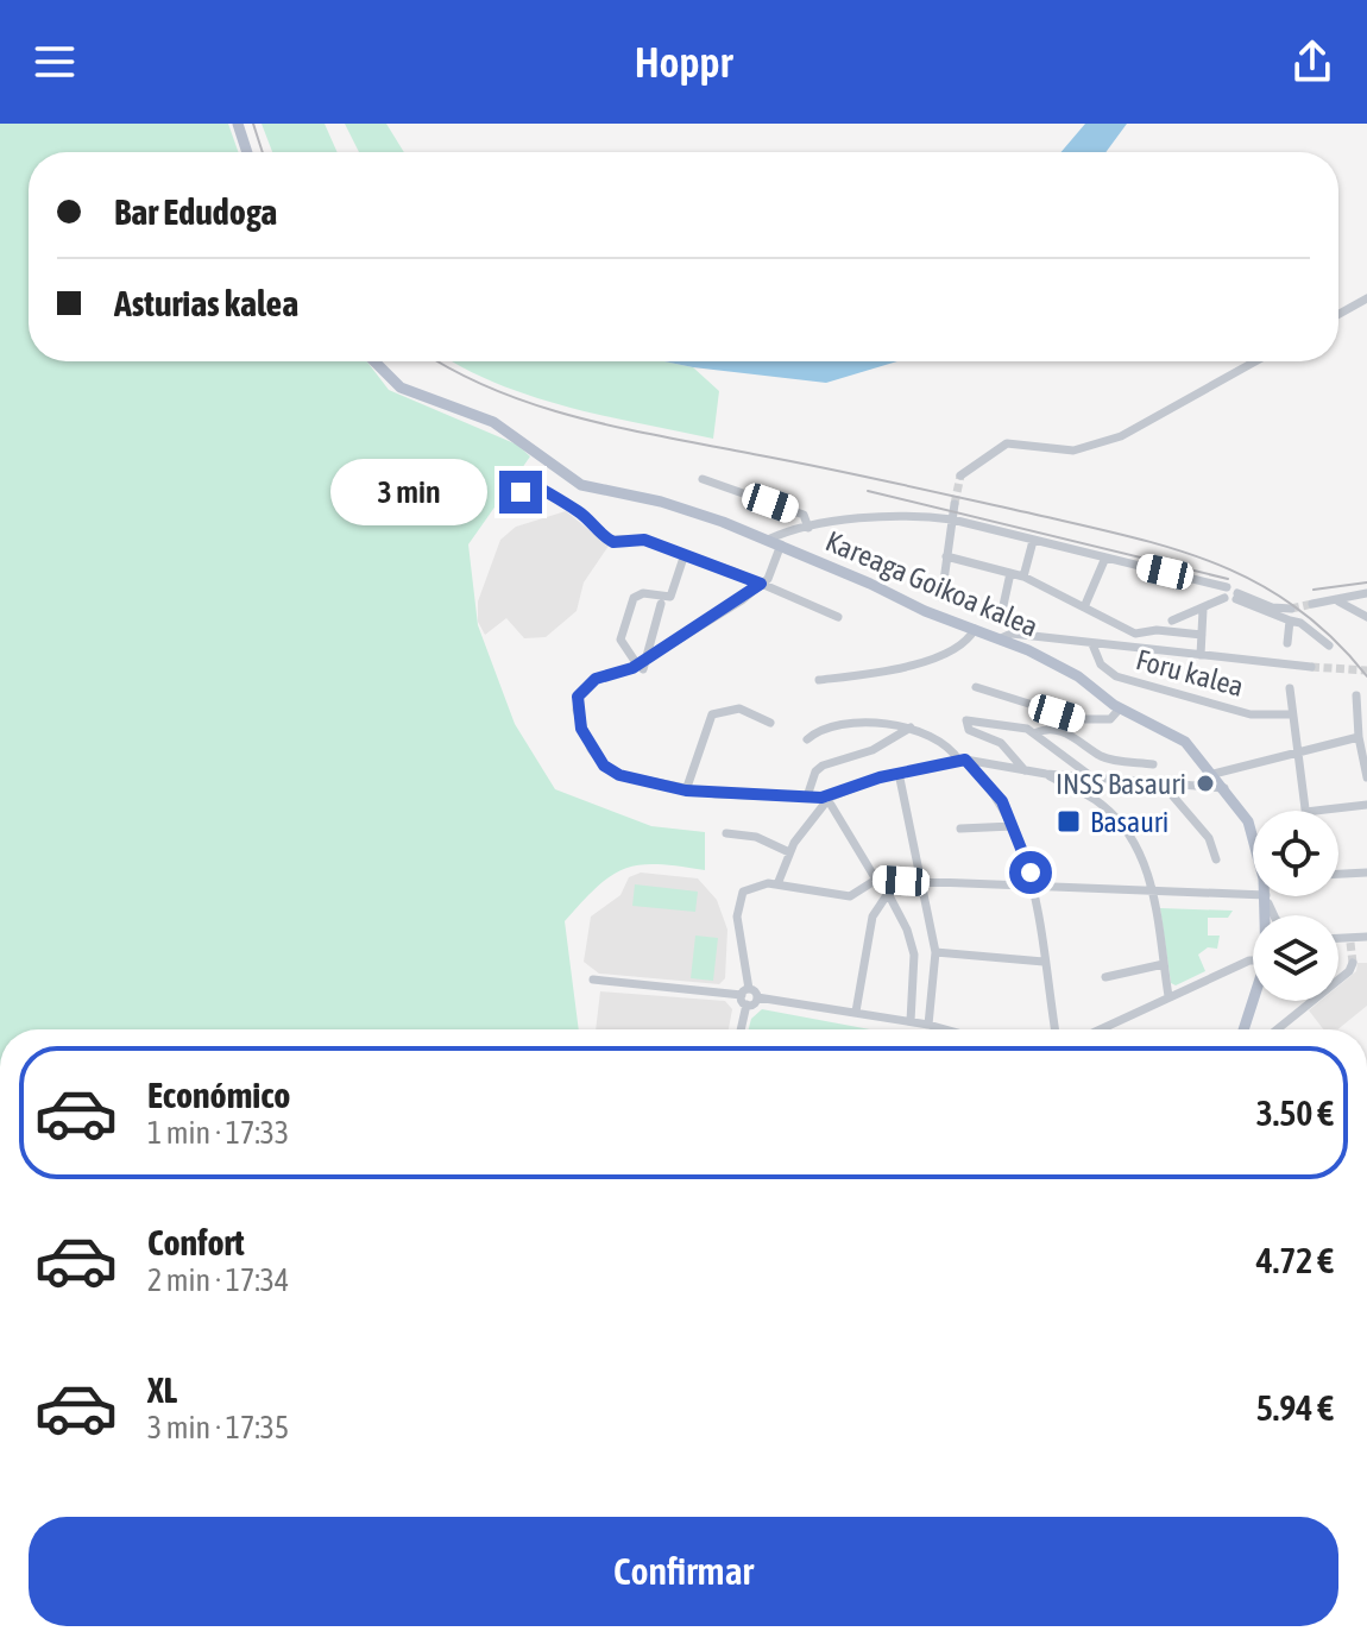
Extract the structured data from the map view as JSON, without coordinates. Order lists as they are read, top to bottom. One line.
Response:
{"streets":{"main road":["Kareaga Goikoa kalea"],"street":["Foru kalea"]},"places":{"other":["INSS Basauri"],"transit":["Basauri"]},"page":{"header":"Hoppr","banner":["Bar Edudoga","Asturias kalea"],"bubble":"3 min","list":[{"name":"Económico","note":"1 min · 17:33","value":"3.50 €"},{"name":"Confort","note":"2 min · 17:34","value":"4.72 €"},{"name":"XL","note":"3 min · 17:35","value":"5.94 €"}],"buttons":"Confirmar"}}
